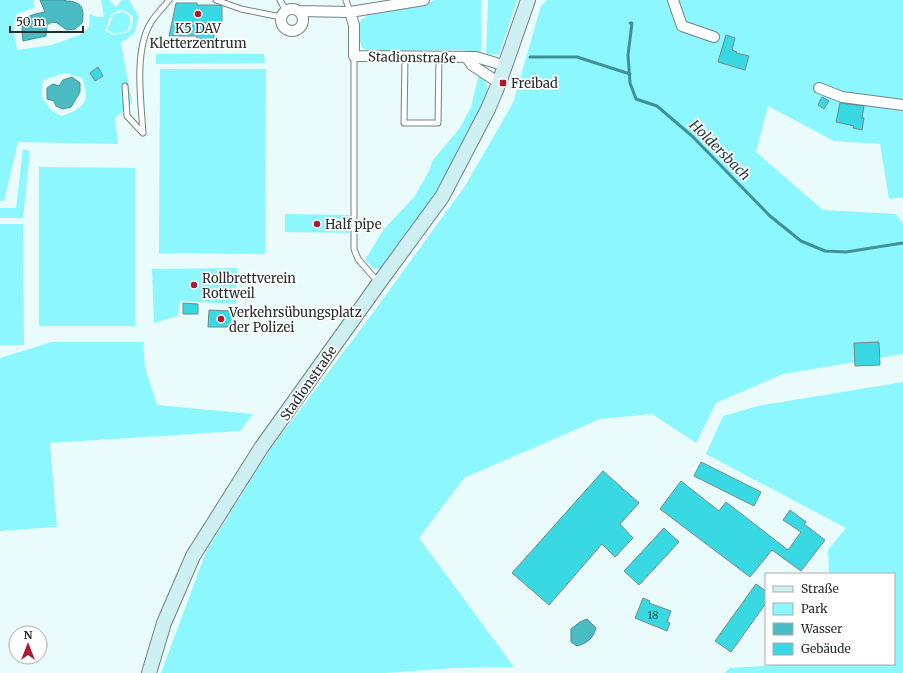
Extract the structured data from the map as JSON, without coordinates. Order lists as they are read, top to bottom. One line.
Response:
{"streets":{"street":["Stadionstraße"]},"water":["Holdersbach"],"places":{"other":["K5 DAV Kletterzentrum","Half pipe","Rollbrettverein Rottweil","Verkehrsübungsplatz der Polizei"],"transit":["Freibad"]},"house_numbers":["18"],"legend":["Straße","Park","Wasser","Gebäude"],"scale_bar":"50 m","north":"top"}
